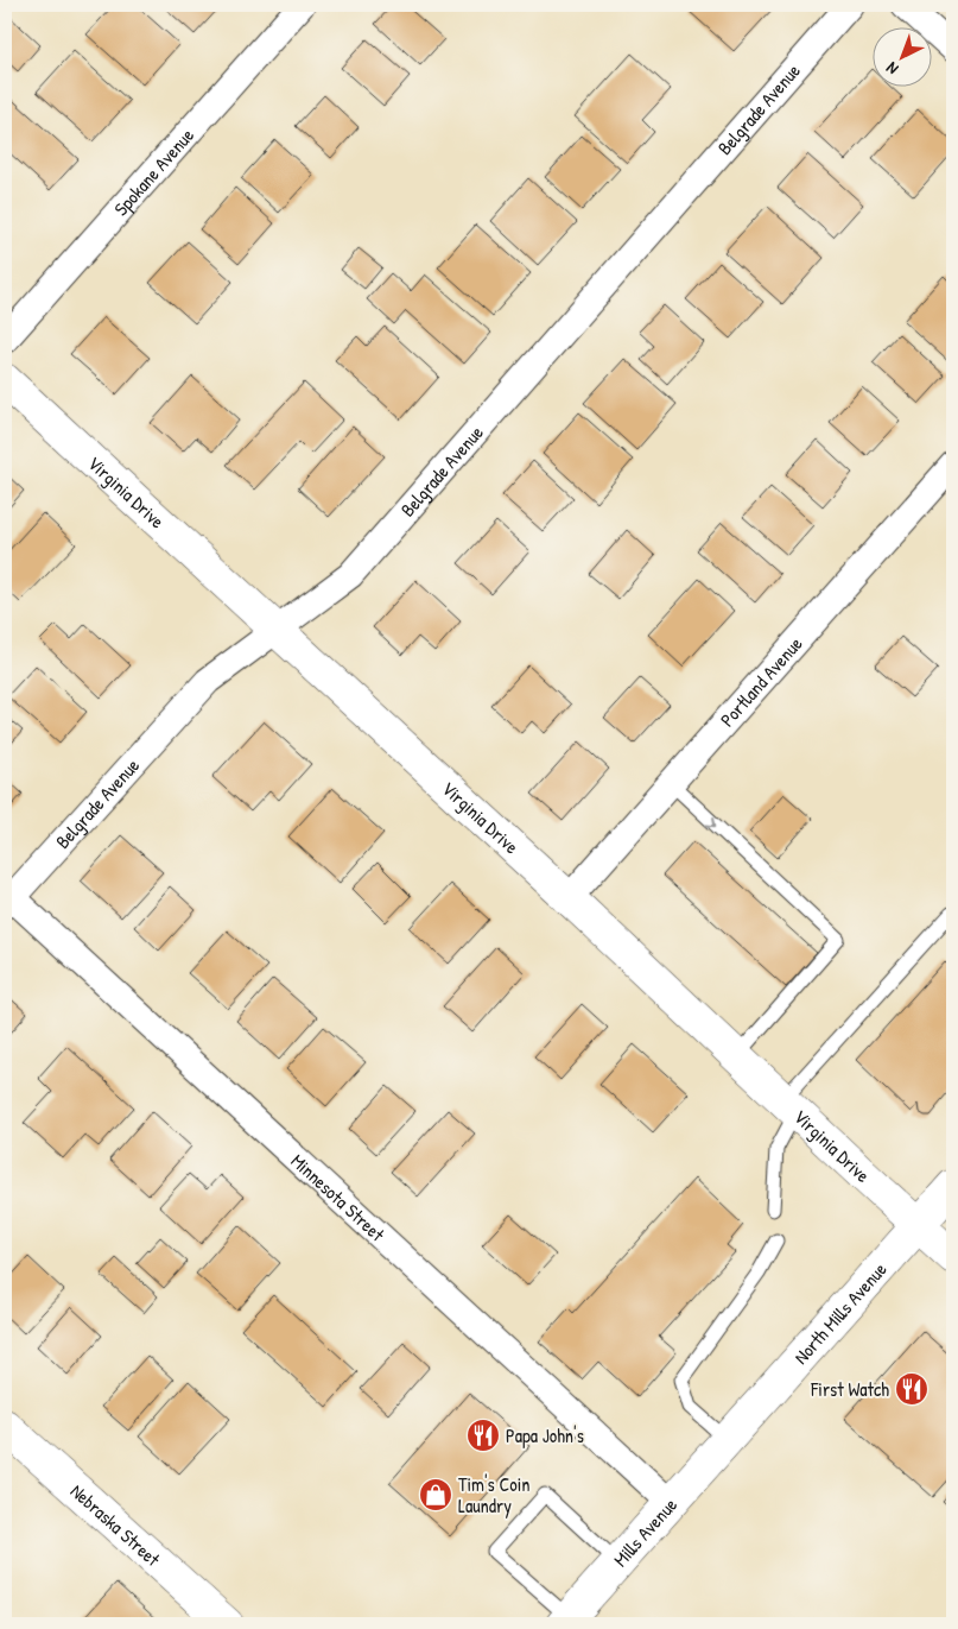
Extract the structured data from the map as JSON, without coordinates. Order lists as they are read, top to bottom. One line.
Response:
{"streets":{"street":["Belgrade Avenue","Spokane Avenue","Virginia Drive","Portland Avenue","Minnesota Street","North Mills Avenue","Nebraska Street","Mills Avenue"]},"crossings":[["Belgrade Avenue","Virginia Drive"],["Belgrade Avenue","Minnesota Street"],["Virginia Drive","Portland Avenue"],["Virginia Drive","North Mills Avenue"],["Minnesota Street","Mills Avenue"],["North Mills Avenue","Mills Avenue"]],"places":{"restaurant":["First Watch","Papa John's"],"shop":["Tim's Coin Laundry"]},"north":"bottom left"}
